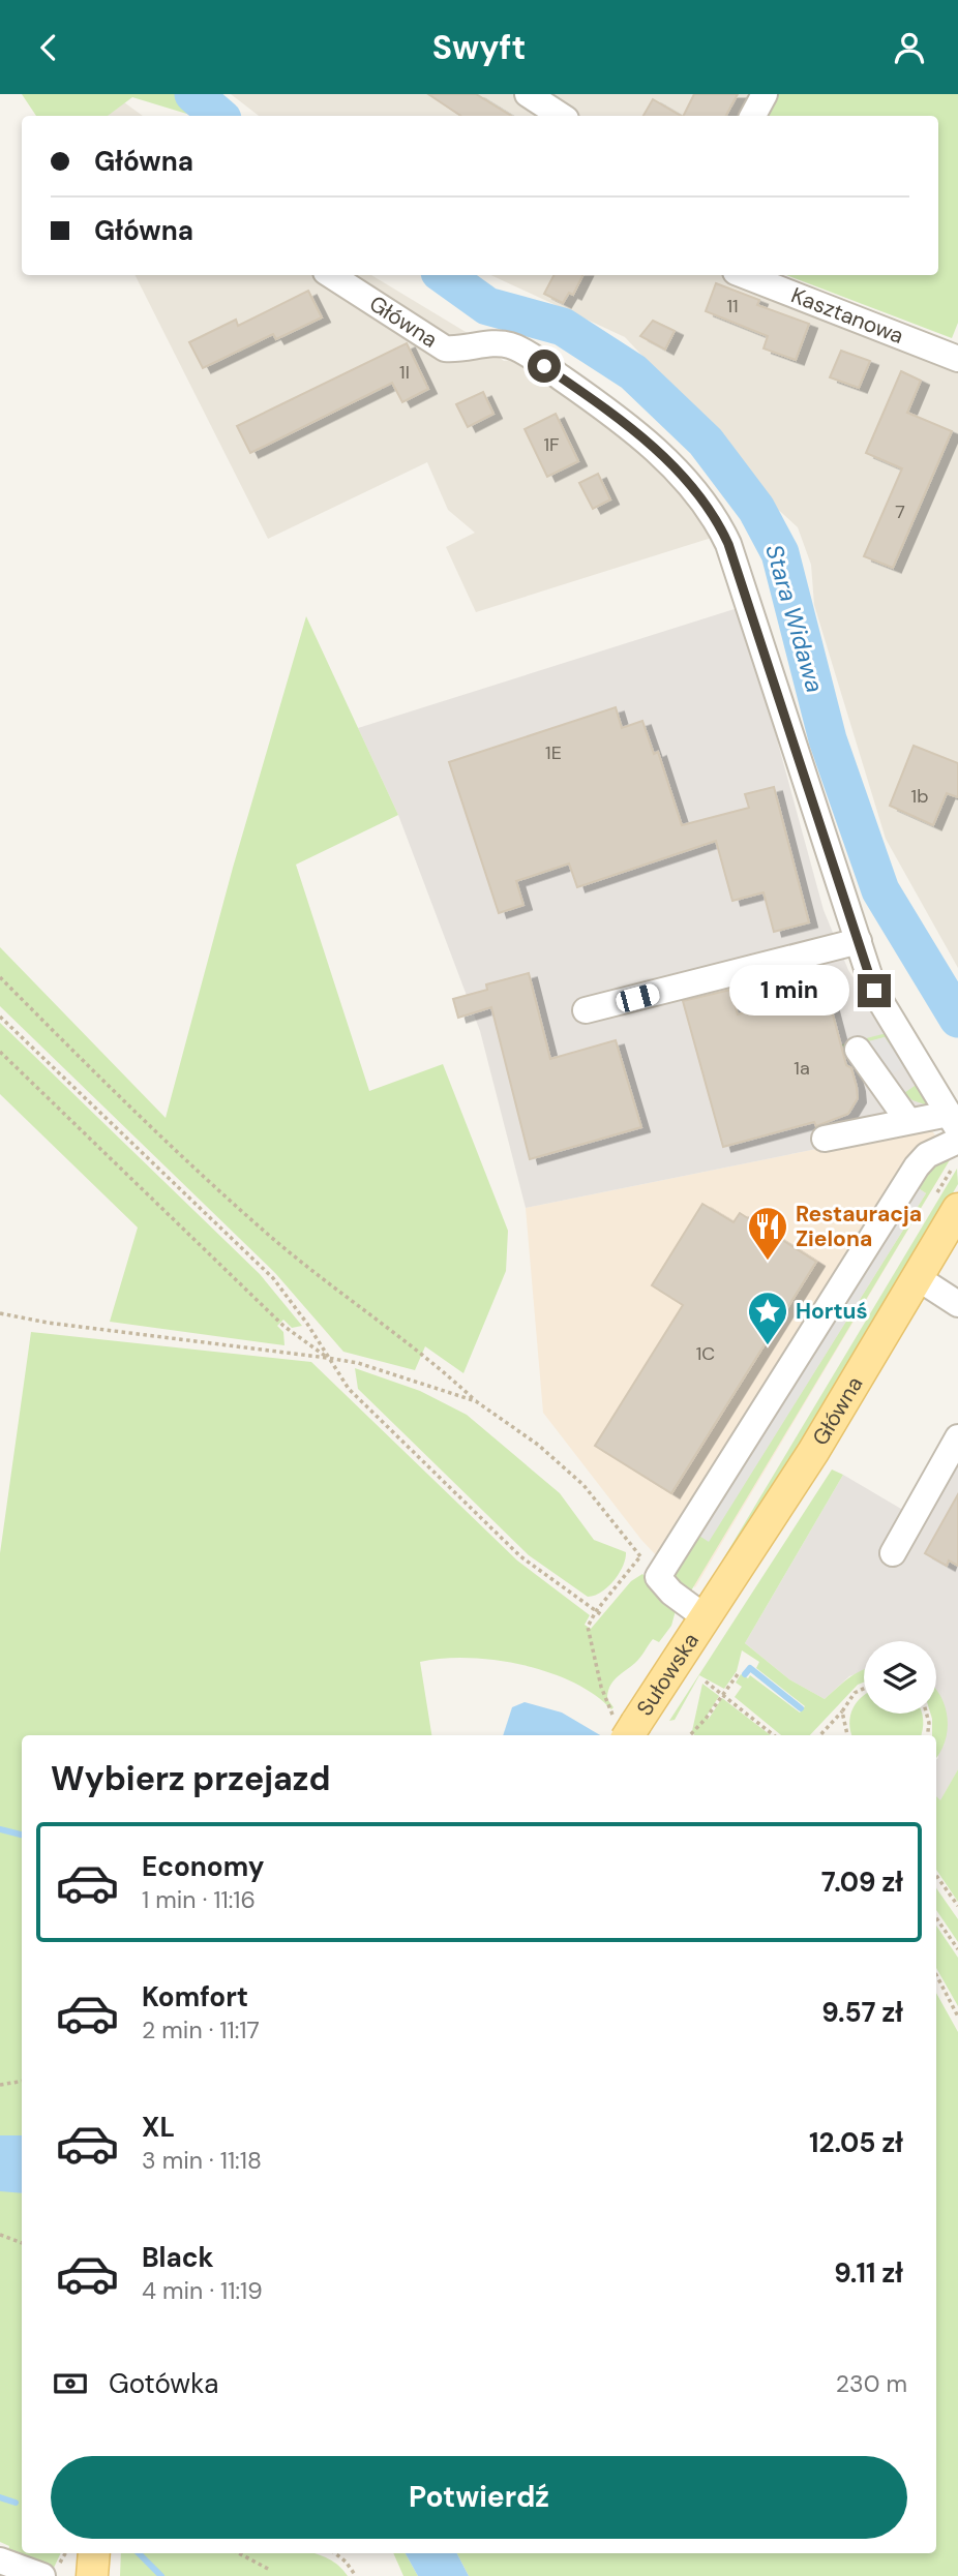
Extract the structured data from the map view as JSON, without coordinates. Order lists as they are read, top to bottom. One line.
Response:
{"streets":{"main road":["Główna","Sułowska"],"street":["Kasztanowa"]},"crossings":[["Główna","Sułowska"]],"water":["Stara Widawa"],"places":{"restaurant":["Restauracja Zielona"],"place":["Hortuś"]},"house_numbers":["11","1I","1F","7","1E","1b","1a","1C"],"page":{"header":"Swyft","banner":["Główna","Główna"],"bubble":"1 min","heading":"Wybierz przejazd","list":[{"name":"Economy","note":"1 min · 11:16","value":"7.09 zł"},{"name":"Komfort","note":"2 min · 11:17","value":"9.57 zł"},{"name":"XL","note":"3 min · 11:18","value":"12.05 zł"},{"name":"Black","note":"4 min · 11:19","value":"9.11 zł"}],"pay":["Gotówka","230 m"],"buttons":"Potwierdź"}}
